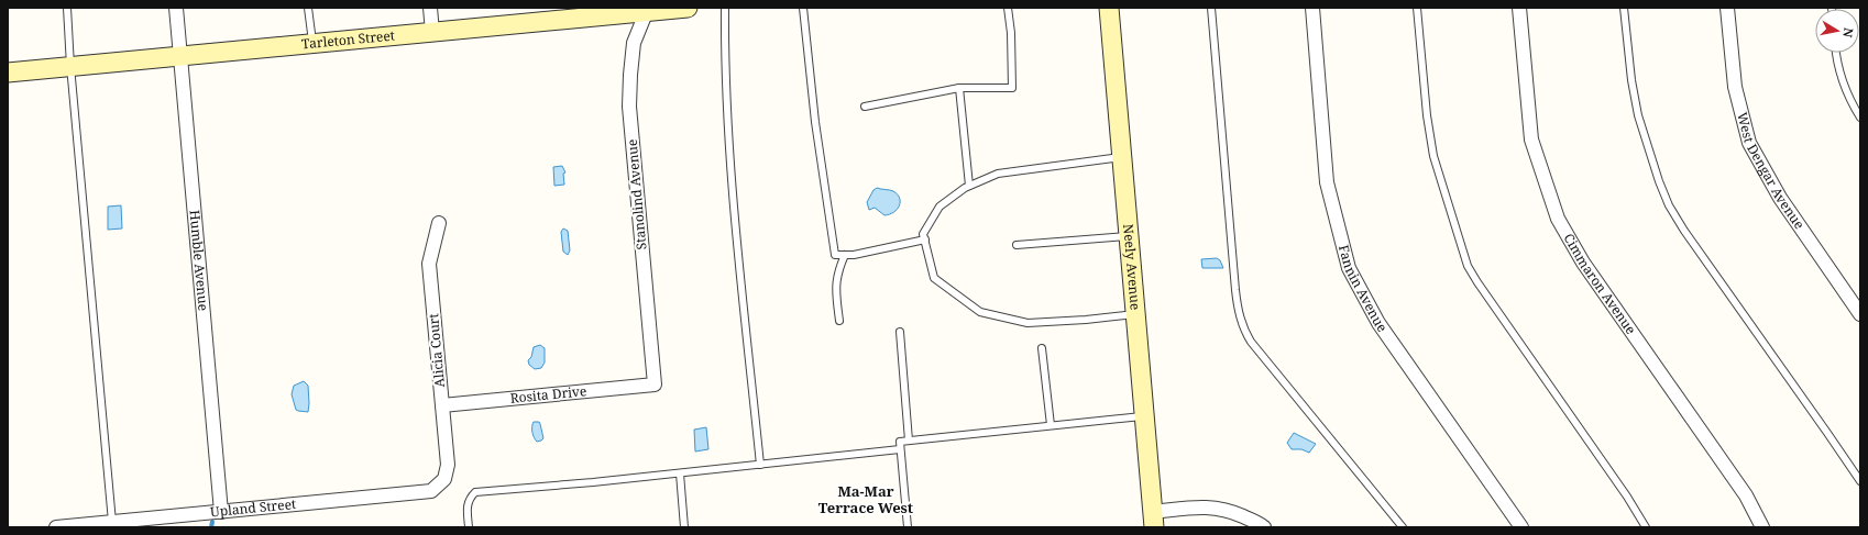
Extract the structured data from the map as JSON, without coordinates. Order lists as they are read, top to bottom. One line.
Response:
{"streets":{"street":["Tarleton Street","West Dengar Avenue","Stanolind Avenue","Humble Avenue","Neely Avenue","Cimmaron Avenue","Fannin Avenue","Alicia Court","Rosita Drive","Upland Street"]},"crossings":[["Tarleton Street","Stanolind Avenue"],["Tarleton Street","Humble Avenue"],["Stanolind Avenue","Rosita Drive"],["Humble Avenue","Upland Street"],["Alicia Court","Rosita Drive"],["Alicia Court","Upland Street"]],"districts":["Ma-Mar Terrace West"],"north":"right"}
